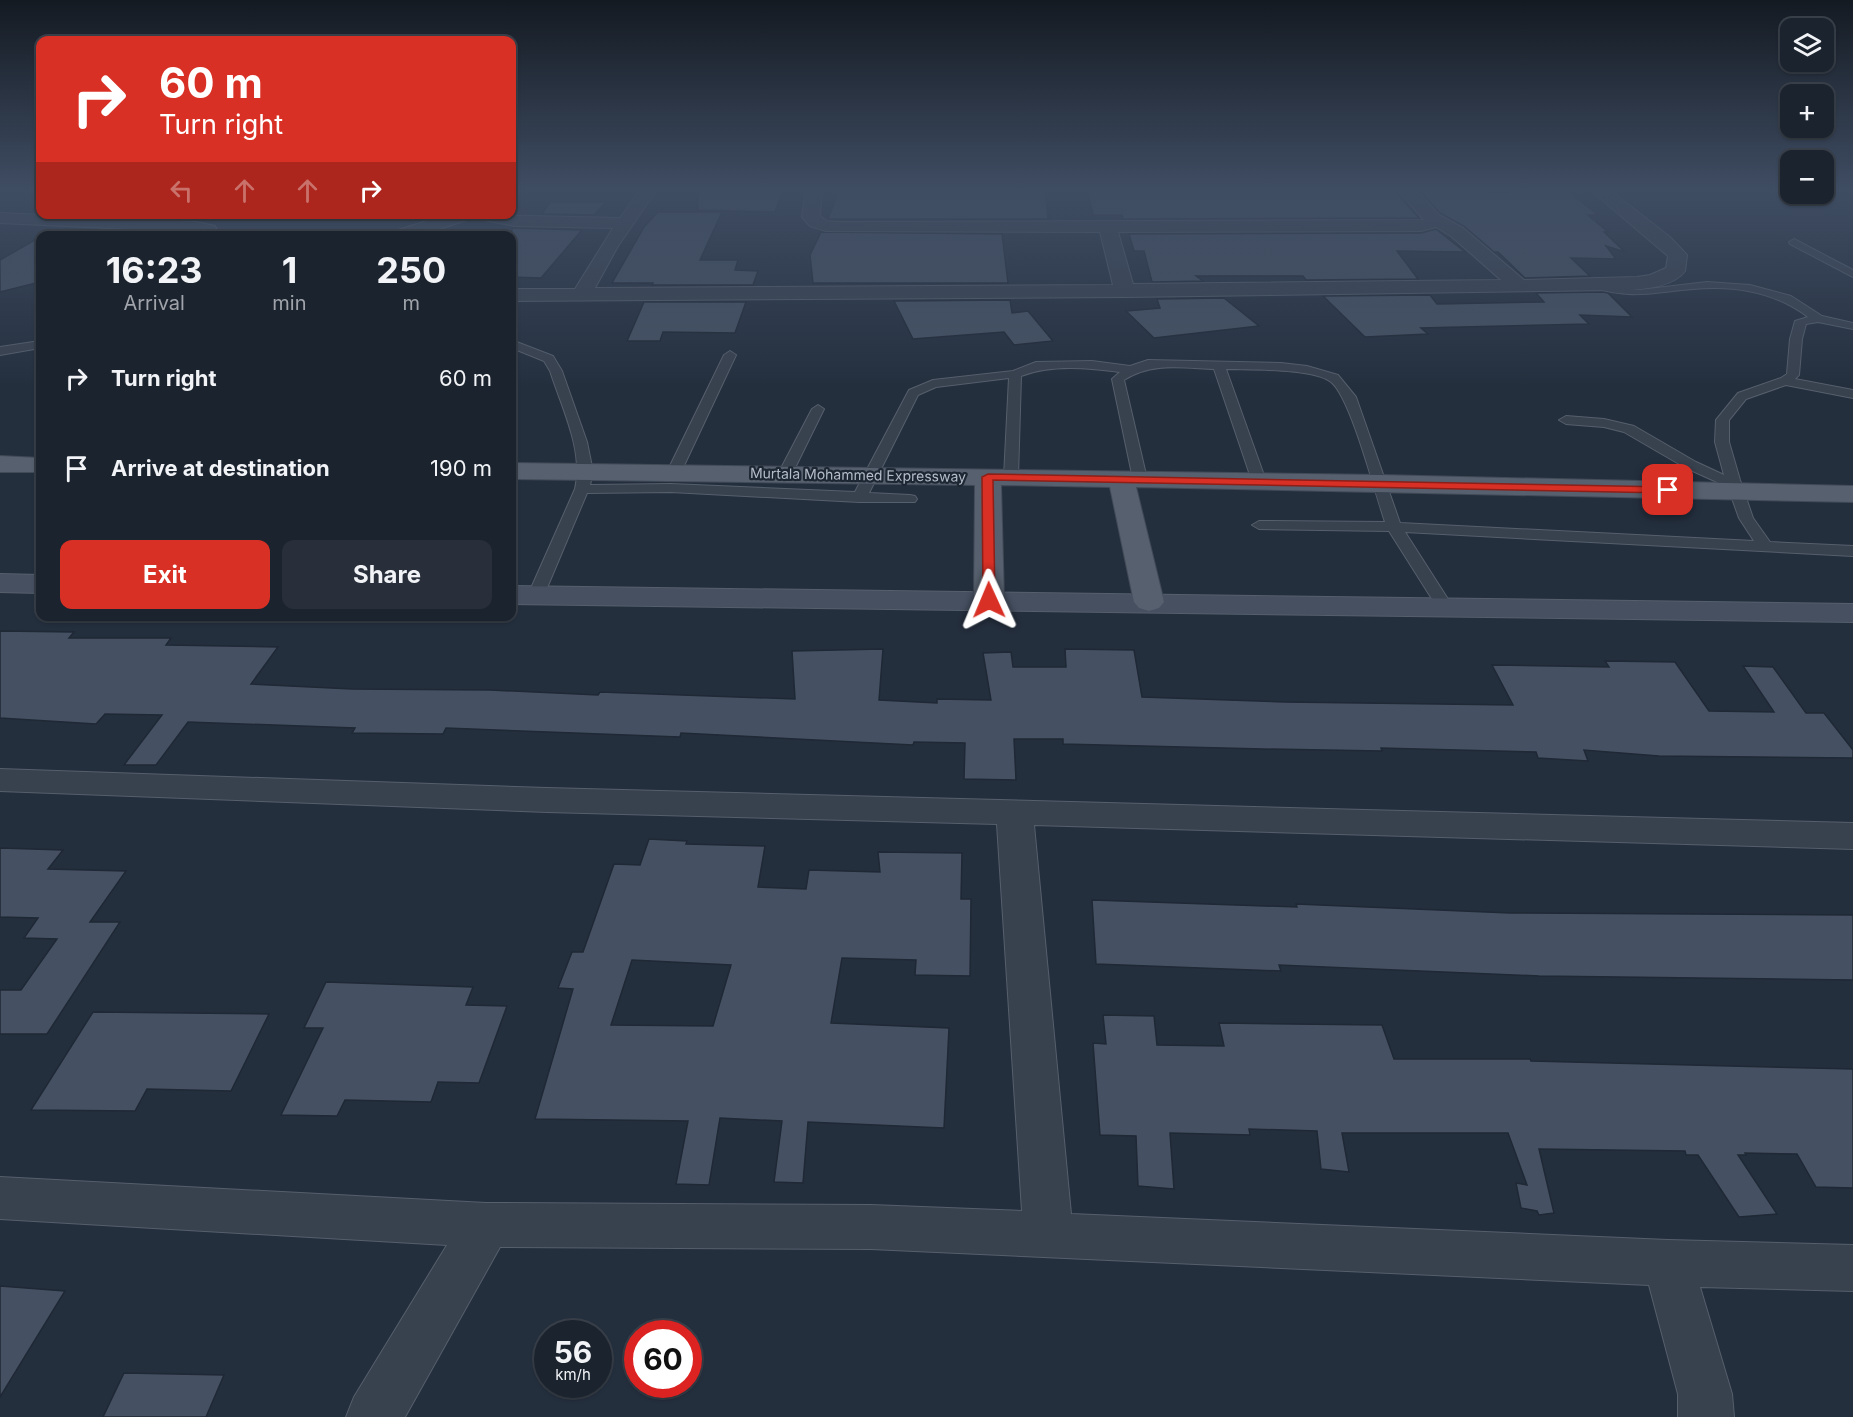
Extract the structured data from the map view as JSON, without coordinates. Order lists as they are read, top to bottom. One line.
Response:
{"streets":{"main road":["Murtala Mohammed Expressway"]},"page":{"map_buttons":["+","−"],"turn":["60 m","Turn right"],"eta":["16:23","Arrival","1","min","250","m"],"list":[{"name":"Turn right","value":"60 m"},{"name":"Arrive at destination","value":"190 m"}],"buttons":["Exit","Share"],"speed":"56 km/h","limit":"60"}}
